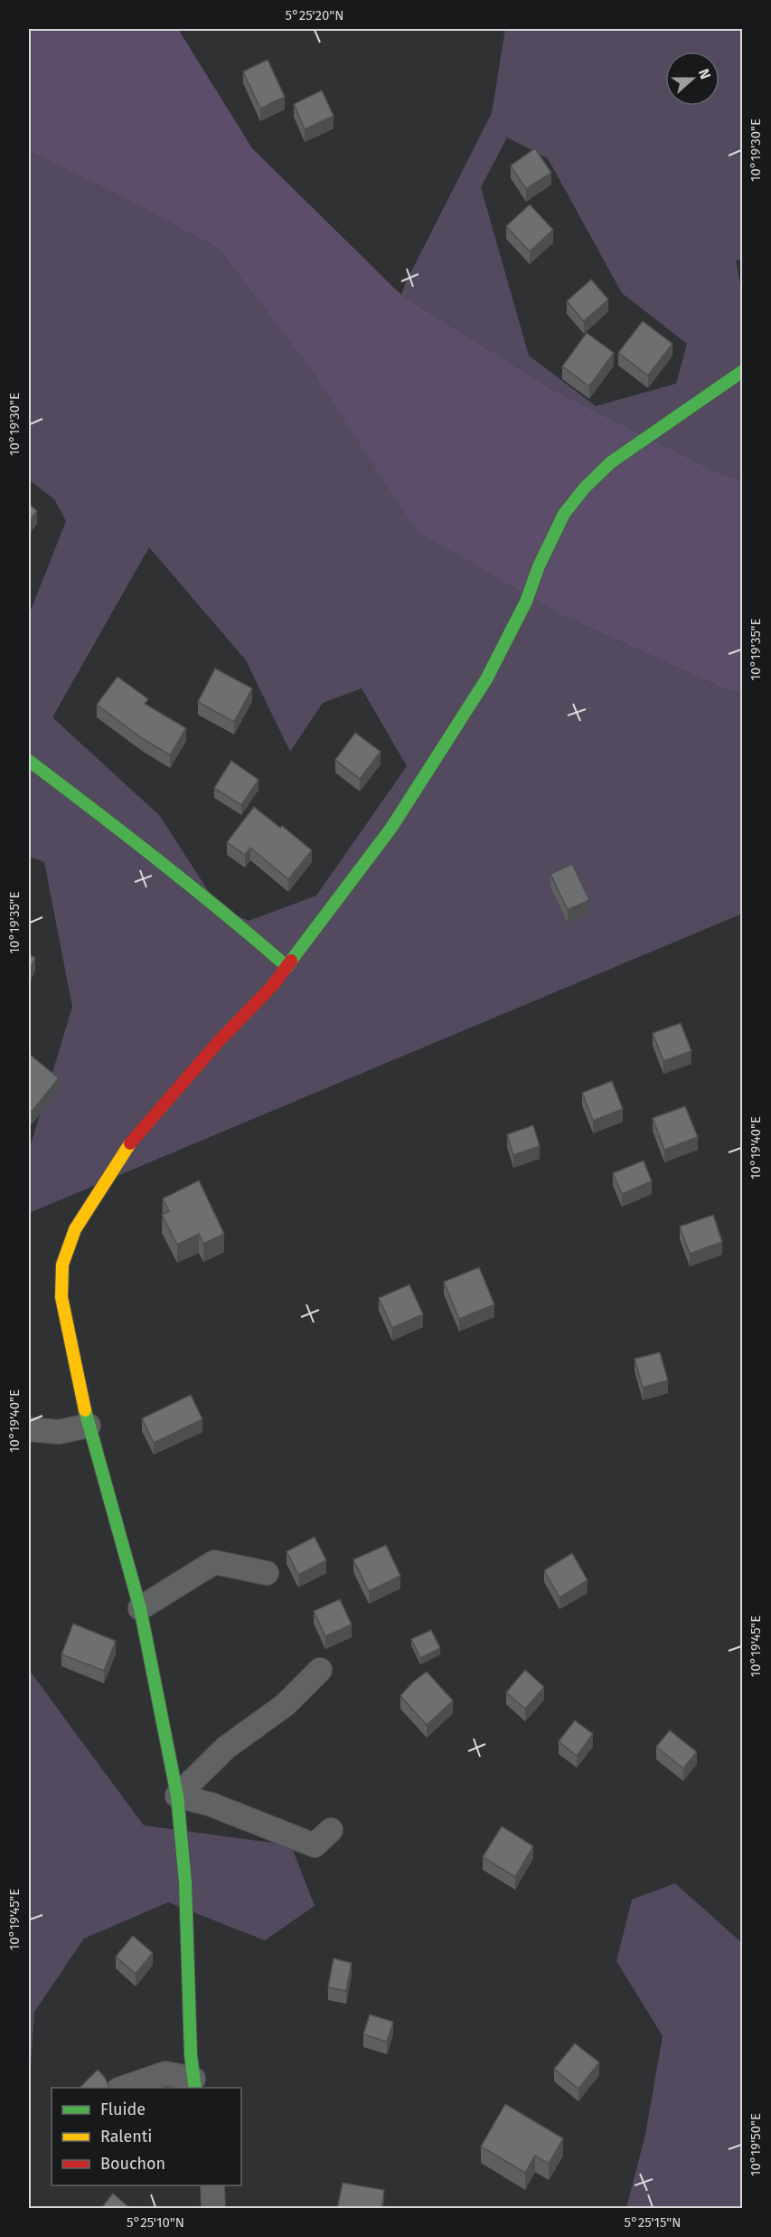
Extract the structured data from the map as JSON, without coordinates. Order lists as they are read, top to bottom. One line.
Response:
{"legend":["Fluide","Ralenti","Bouchon"],"north":"right","coordinates":["5°25'20\"N","10°19'30\"E","10°19'35\"E","10°19'40\"E","10°19'45\"E","10°19'50\"E","5°25'10\"N","5°25'15\"N"]}
